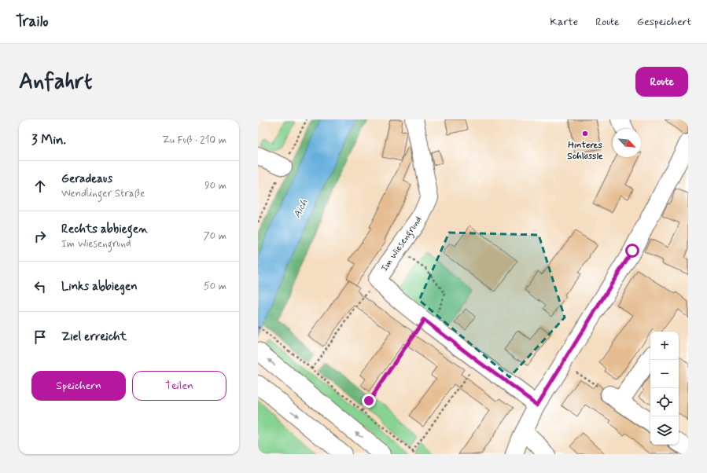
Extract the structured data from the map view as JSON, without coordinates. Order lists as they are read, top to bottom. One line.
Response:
{"streets":{"main road":["Im Wiesengrund"]},"water":["Aich"],"places":["Hinteres Schlössle"],"north":"bottom right","page":{"header":"Trailo","nav":["Karte","Route","Gespeichert"],"buttons":["Route",["Speichern","Teilen"]],"title":"Anfahrt","heading":["3 Min.","Zu Fuß · 210 m"],"list":[["Geradeaus","Wendlinger Straße","90 m"],["Rechts abbiegen","Im Wiesengrund","70 m"],["Links abbiegen","50 m"],"Ziel erreicht"],"map_buttons":["+","−"]}}
